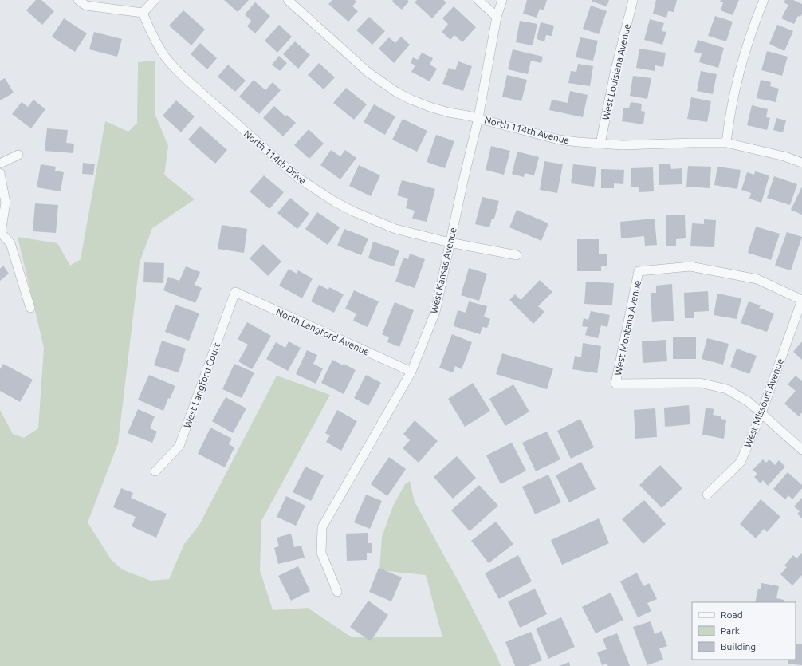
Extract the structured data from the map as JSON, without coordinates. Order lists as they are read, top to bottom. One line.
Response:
{"streets":{"street":["West Louisiana Avenue","North 114th Avenue","North 114th Drive","West Kansas Avenue","West Montana Avenue","North Langford Avenue","West Langford Court","West Missouri Avenue"]},"crossings":[["West Louisiana Avenue","North 114th Avenue"],["North 114th Avenue","West Kansas Avenue"],["North 114th Drive","West Kansas Avenue"],["West Kansas Avenue","North Langford Avenue"],["West Montana Avenue","West Missouri Avenue"],["North Langford Avenue","West Langford Court"]],"legend":["Road","Park","Building"]}
